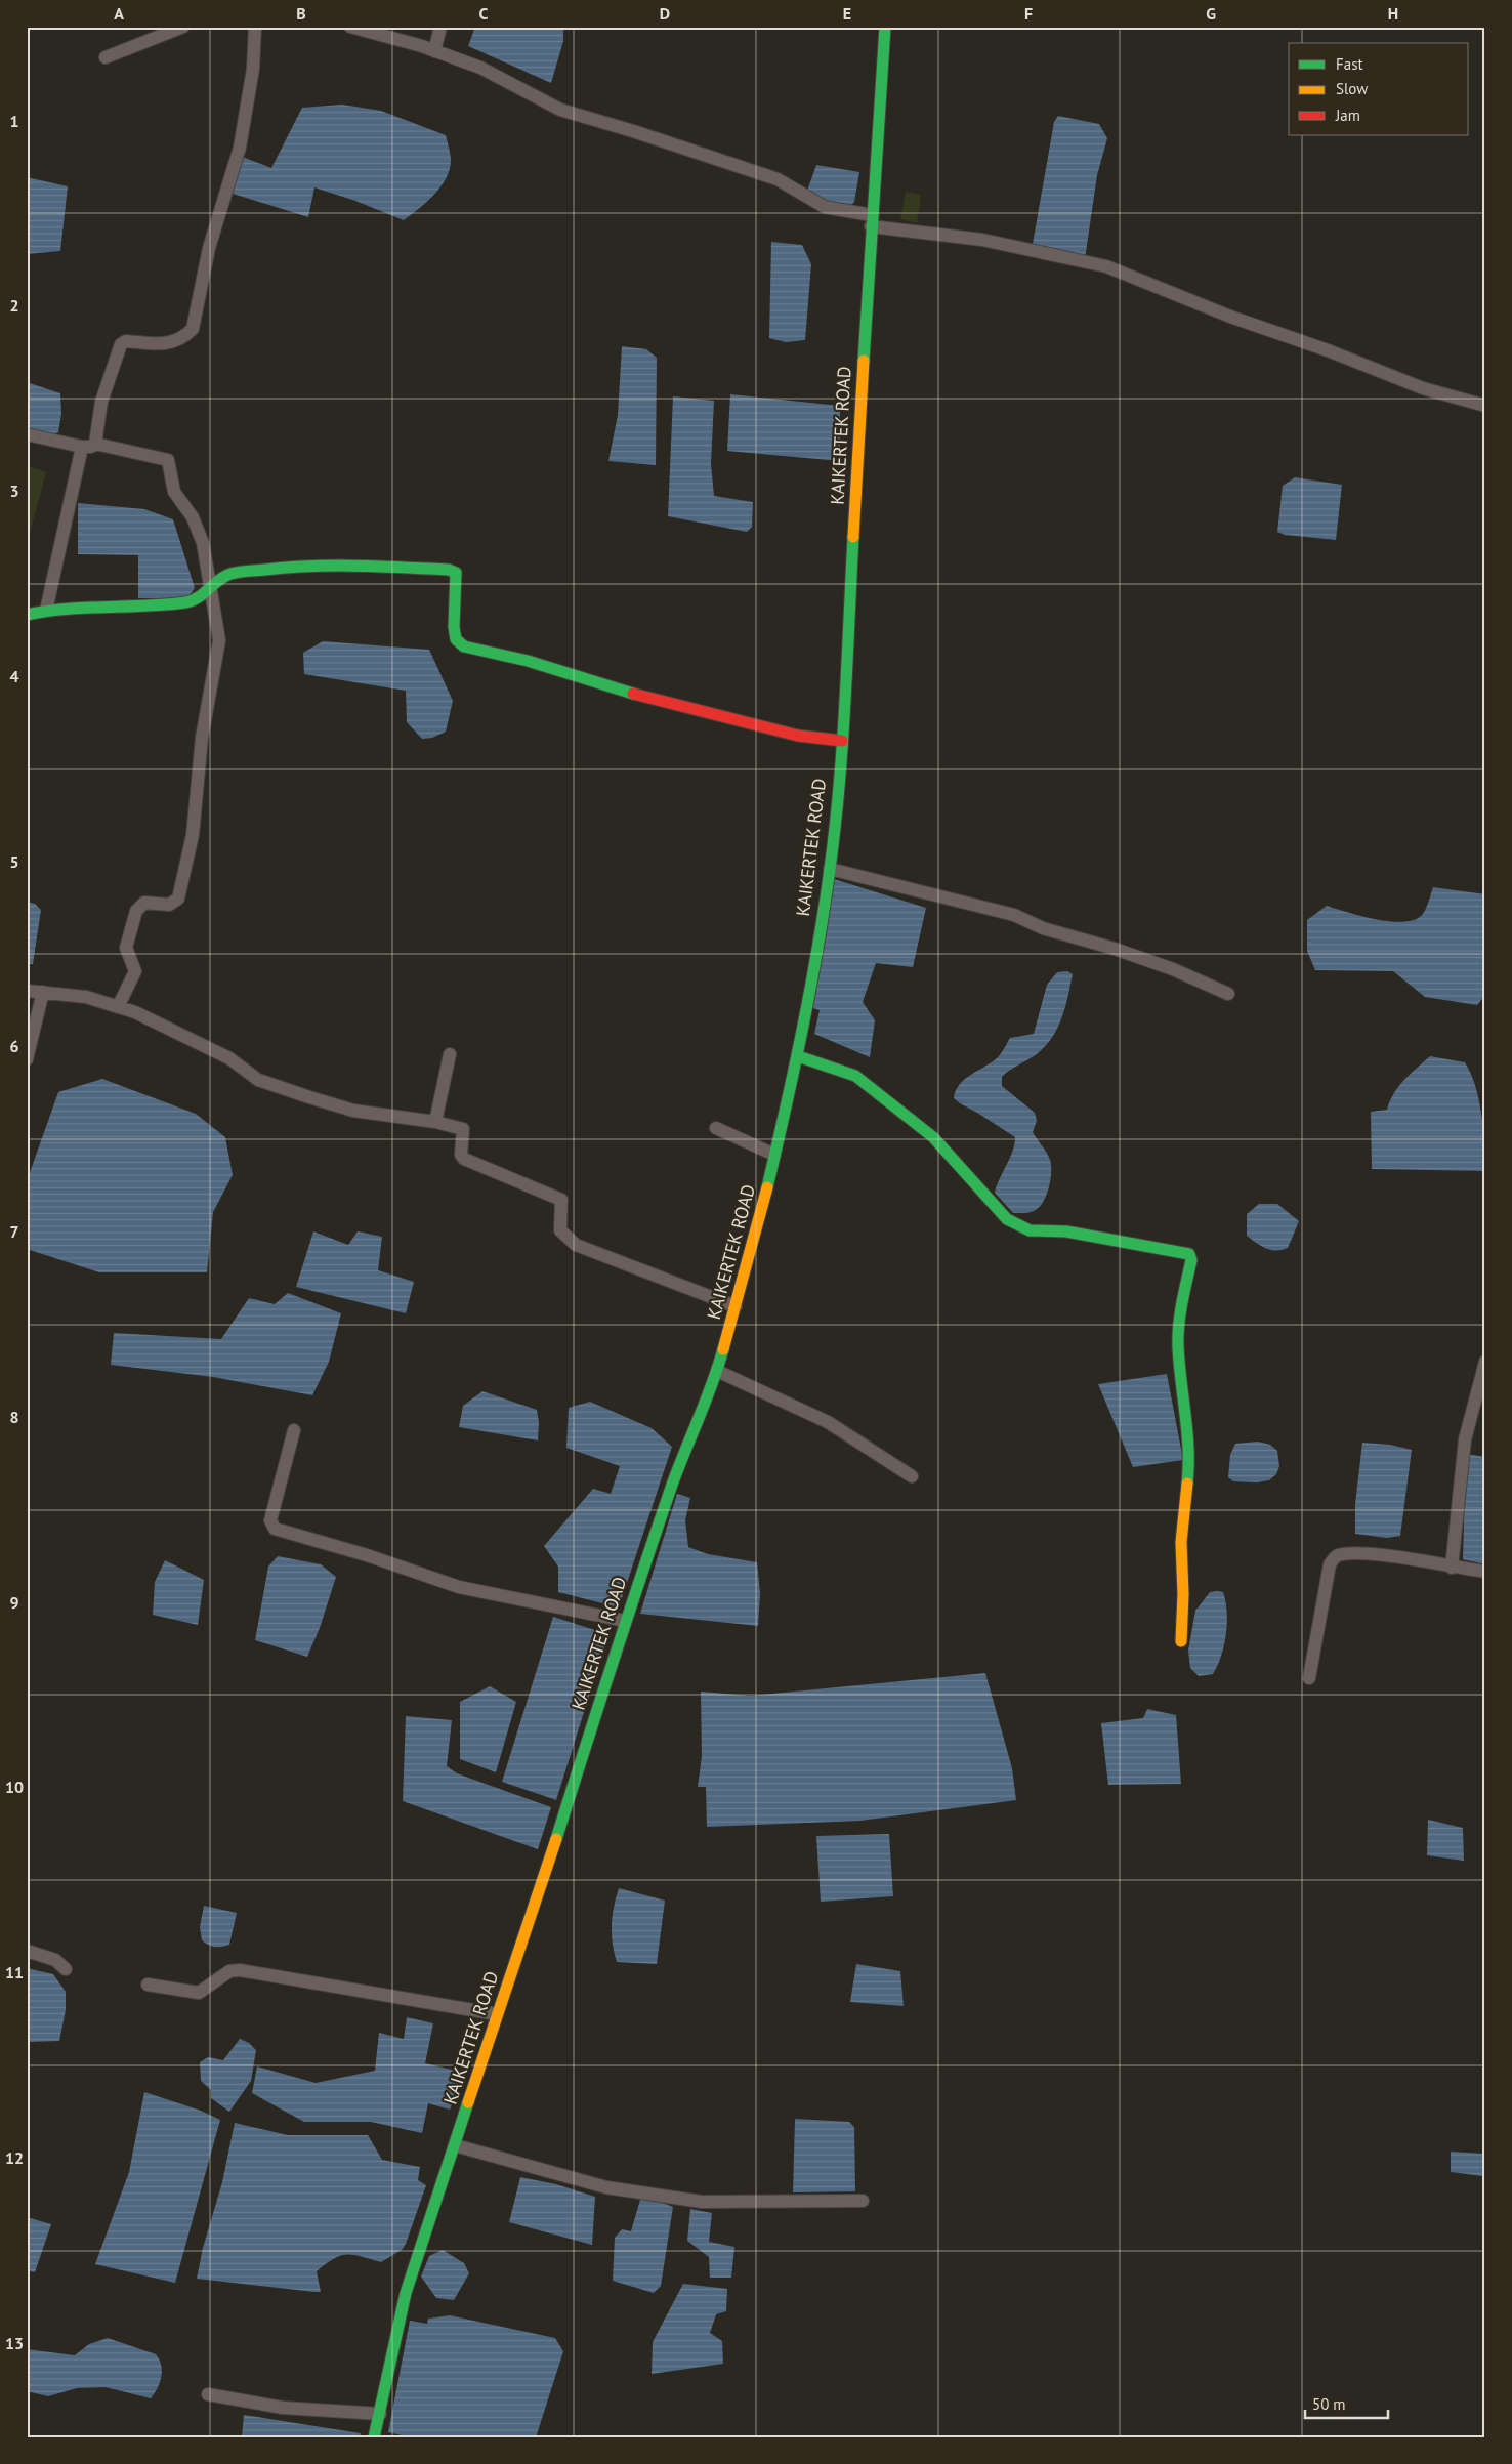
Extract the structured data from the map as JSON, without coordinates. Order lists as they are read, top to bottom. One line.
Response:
{"streets":{"main road":["KAIKERTEK ROAD"]},"legend":["Fast","Slow","Jam"],"scale_bar":"50 m","grid":{"columns":["A","B","C","D","E","F","G","H"],"rows":["1","2","3","4","5","6","7","8","9","10","11","12","13"]}}
